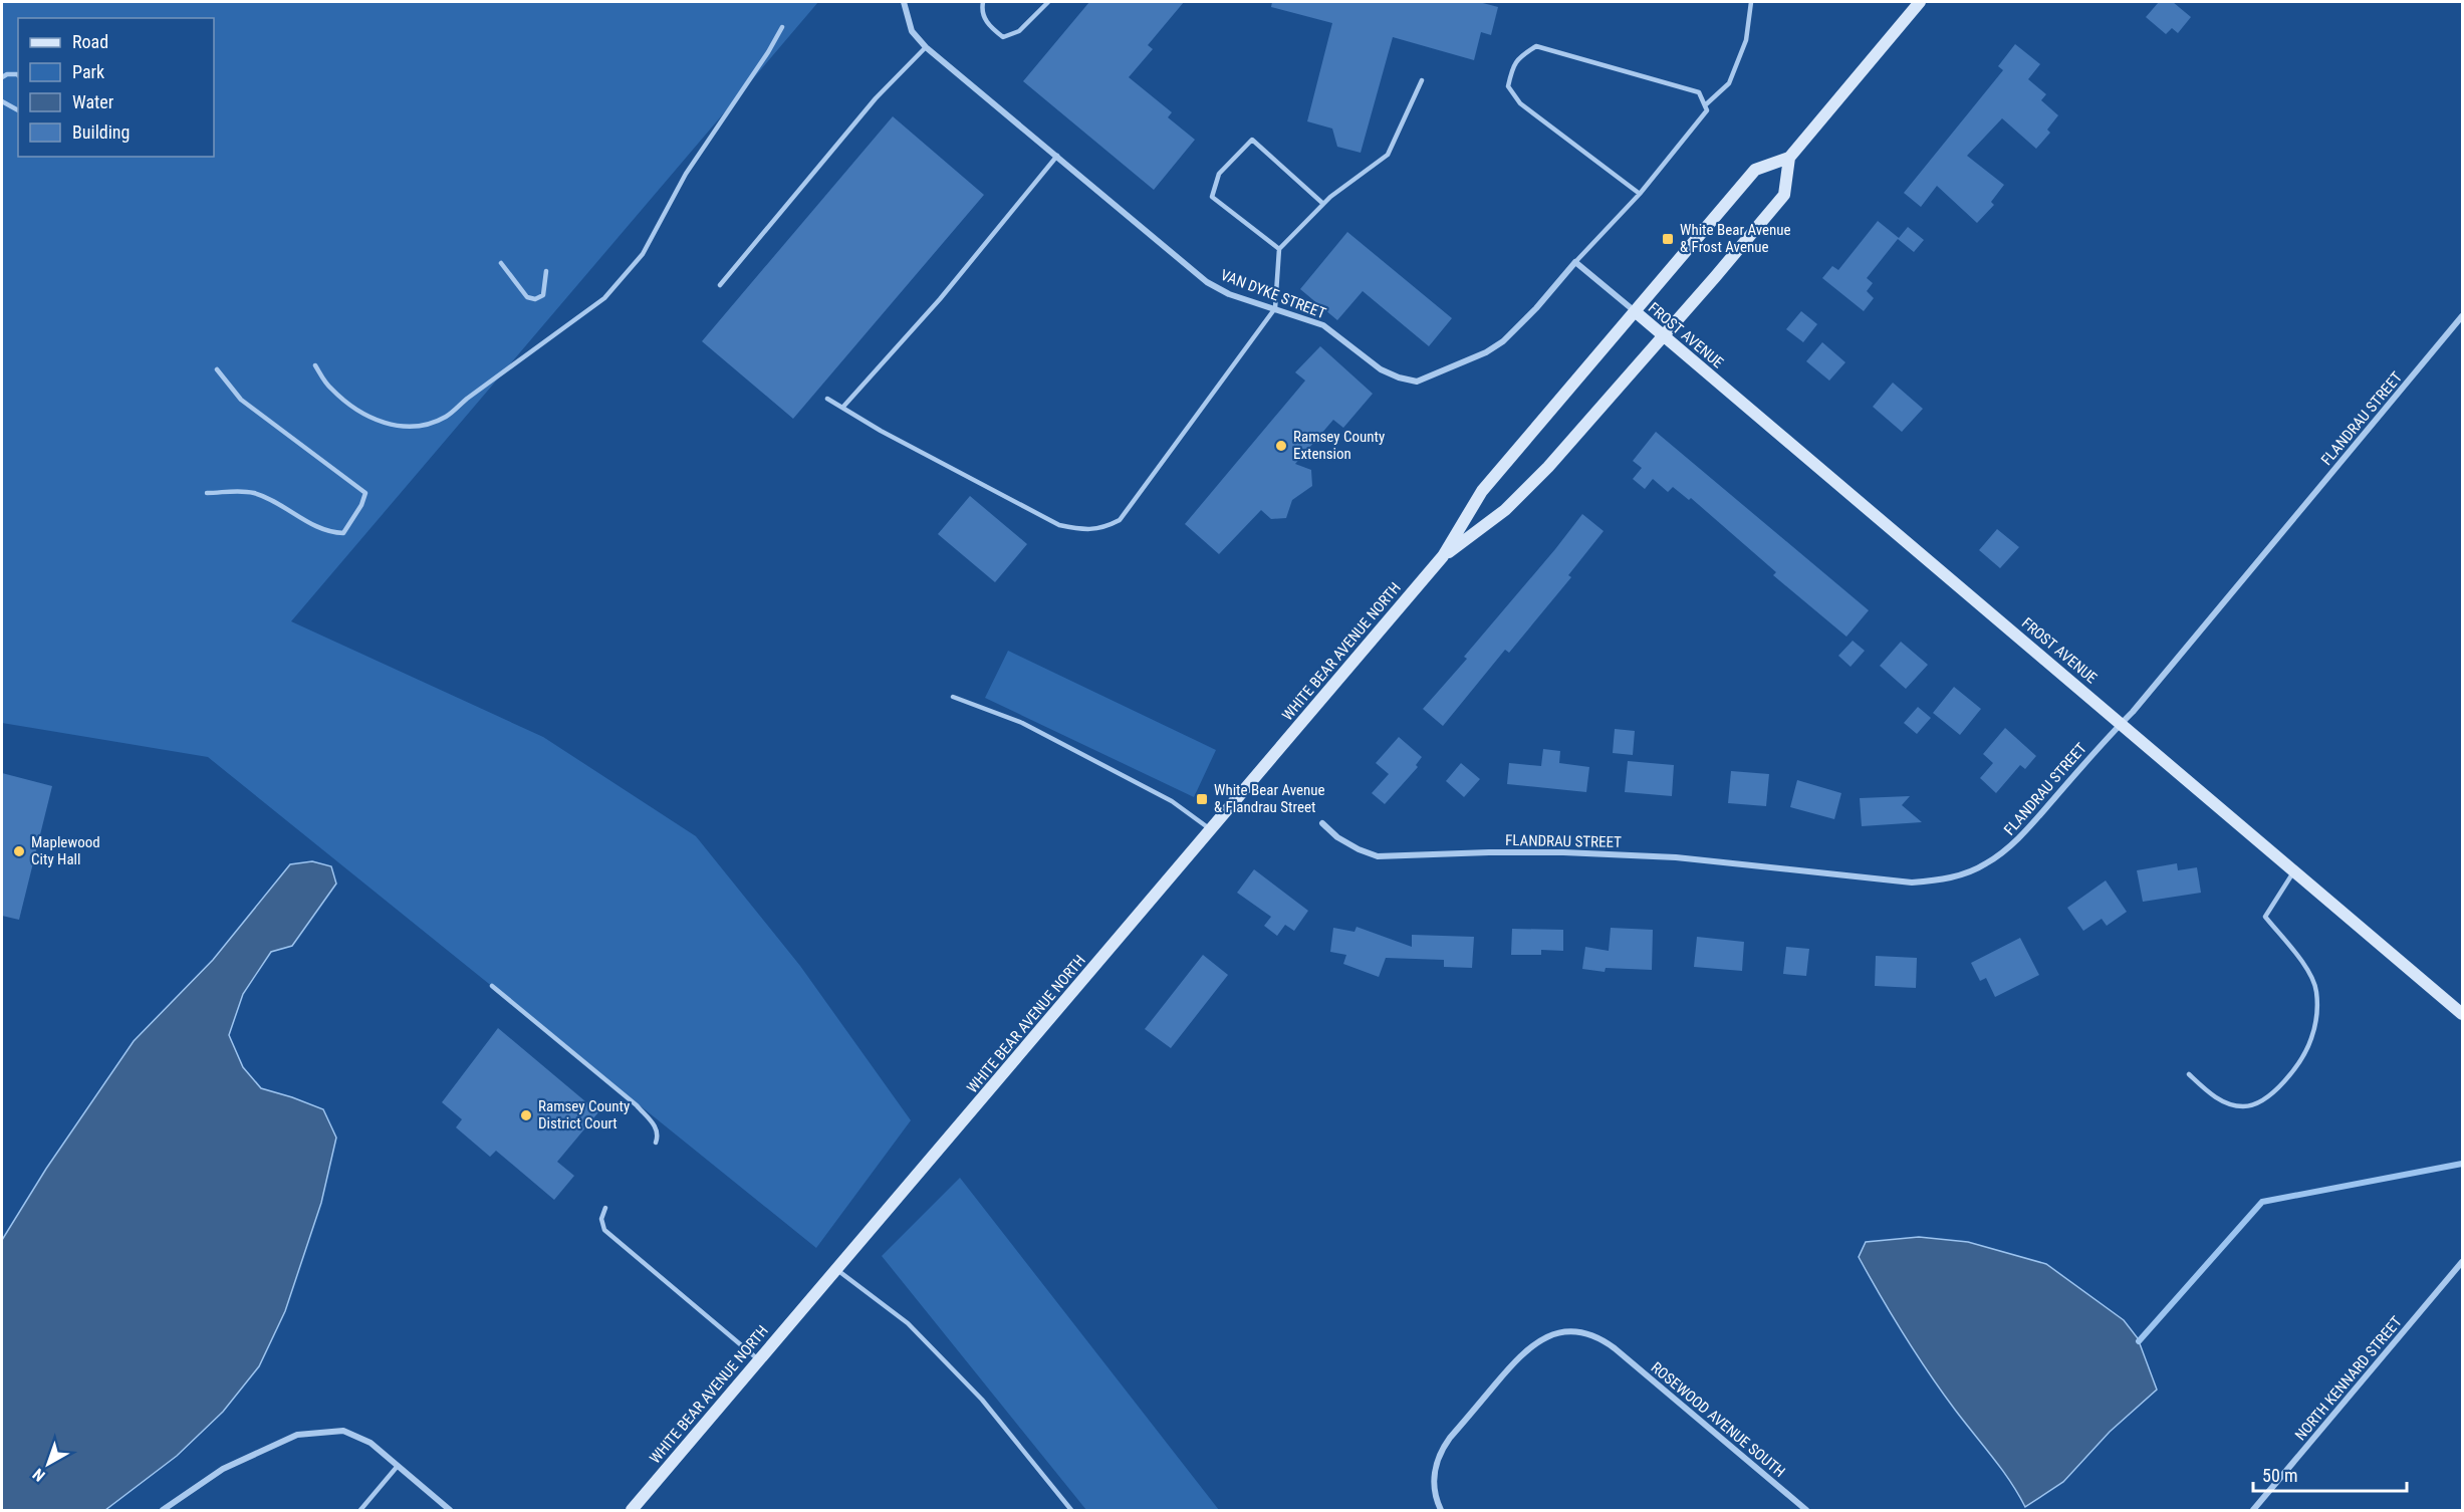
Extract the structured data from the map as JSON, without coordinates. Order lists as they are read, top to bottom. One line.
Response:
{"streets":{"main road":["FROST AVENUE","WHITE BEAR AVENUE NORTH"],"street":["VAN DYKE STREET","FLANDRAU STREET","NORTH KENNARD STREET","ROSEWOOD AVENUE SOUTH"]},"crossings":[["FROST AVENUE","FLANDRAU STREET"],["FROST AVENUE","WHITE BEAR AVENUE NORTH"]],"places":{"transit":["White Bear Avenue & Frost Avenue","White Bear Avenue & Flandrau Street"],"other":["Ramsey County Extension","Maplewood City Hall","Ramsey County District Court"]},"legend":["Road","Park","Water","Building"],"scale_bar":"50 m","north":"bottom left"}
